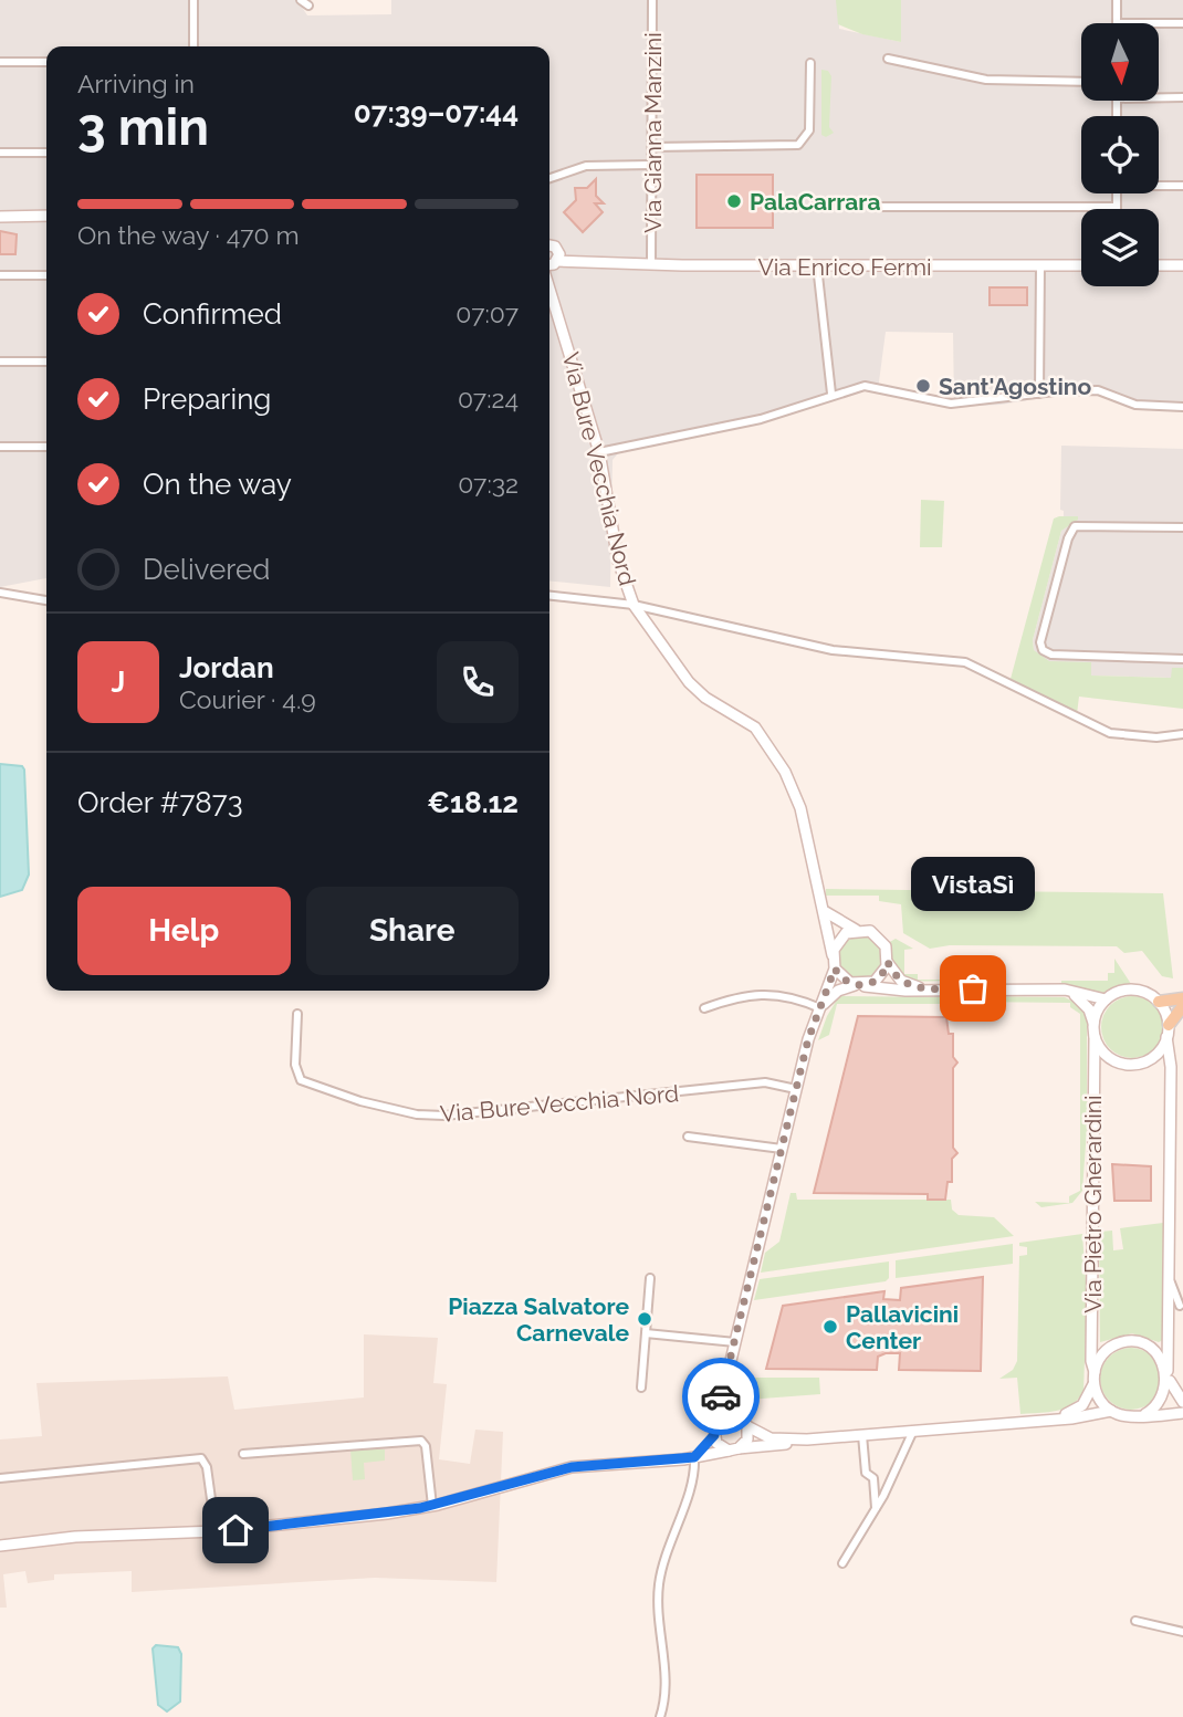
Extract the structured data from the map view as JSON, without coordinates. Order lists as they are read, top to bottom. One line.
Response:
{"streets":{"street":["Via Gianna Manzini","Via Enrico Fermi","Via Bure Vecchia Nord","Via Pietro Gherardini"]},"crossings":[["Via Gianna Manzini","Via Enrico Fermi"]],"places":["PalaCarrara","Sant'Agostino","VistaSì","Piazza Salvatore Carnevale","Pallavicini Center"],"north":"bottom","page":{"heading":["3 min","Arriving in","07:39–07:44"],"panel":["Jordan","Courier · 4.9","Order #7873","€18.12"],"bar":"On the way · 470 m","list":[["Confirmed","07:07"],["Preparing","07:24"],["On the way","07:32"],"Delivered"],"round":"J","bubble":"VistaSì","buttons":["Help","Share"]}}
